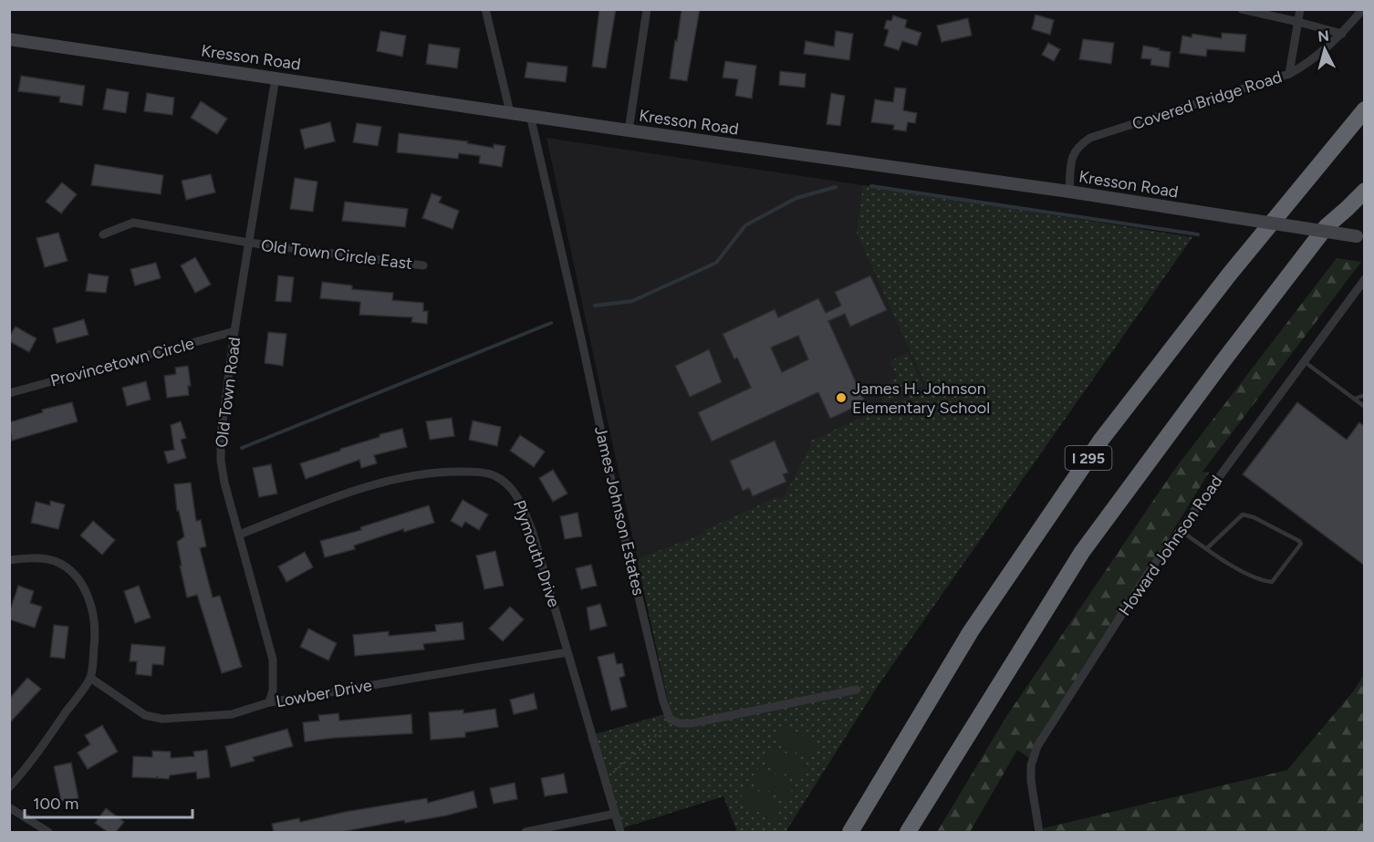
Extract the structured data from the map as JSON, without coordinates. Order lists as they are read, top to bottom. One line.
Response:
{"streets":{"highway":["I 295"],"street":["Kresson Road","Covered Bridge Road","Old Town Circle East","Provincetown Circle","Old Town Road","James Johnson Estates","Howard Johnson Road","Plymouth Drive","Lowber Drive"]},"crossings":[["Kresson Road","Covered Bridge Road"],["Kresson Road","Old Town Road"],["Kresson Road","James Johnson Estates"],["Old Town Circle East","Old Town Road"],["Provincetown Circle","Old Town Road"],["Old Town Road","Plymouth Drive"],["Old Town Road","Lowber Drive"],["Plymouth Drive","Lowber Drive"]],"places":["James H. Johnson Elementary School"],"scale_bar":"100 m","north":"top"}
